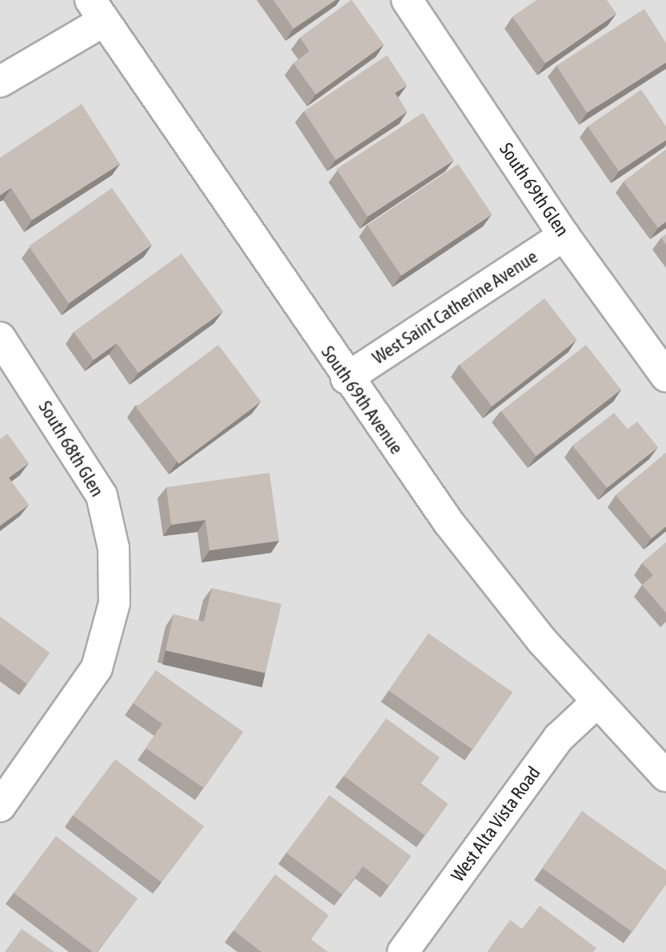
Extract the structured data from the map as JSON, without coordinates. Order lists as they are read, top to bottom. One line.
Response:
{"streets":{"street":["South 69th Glen","West Saint Catherine Avenue","South 69th Avenue","South 68th Glen","West Alta Vista Road"]},"crossings":[["South 69th Glen","West Saint Catherine Avenue"],["West Saint Catherine Avenue","South 69th Avenue"],["South 69th Avenue","West Alta Vista Road"]]}
